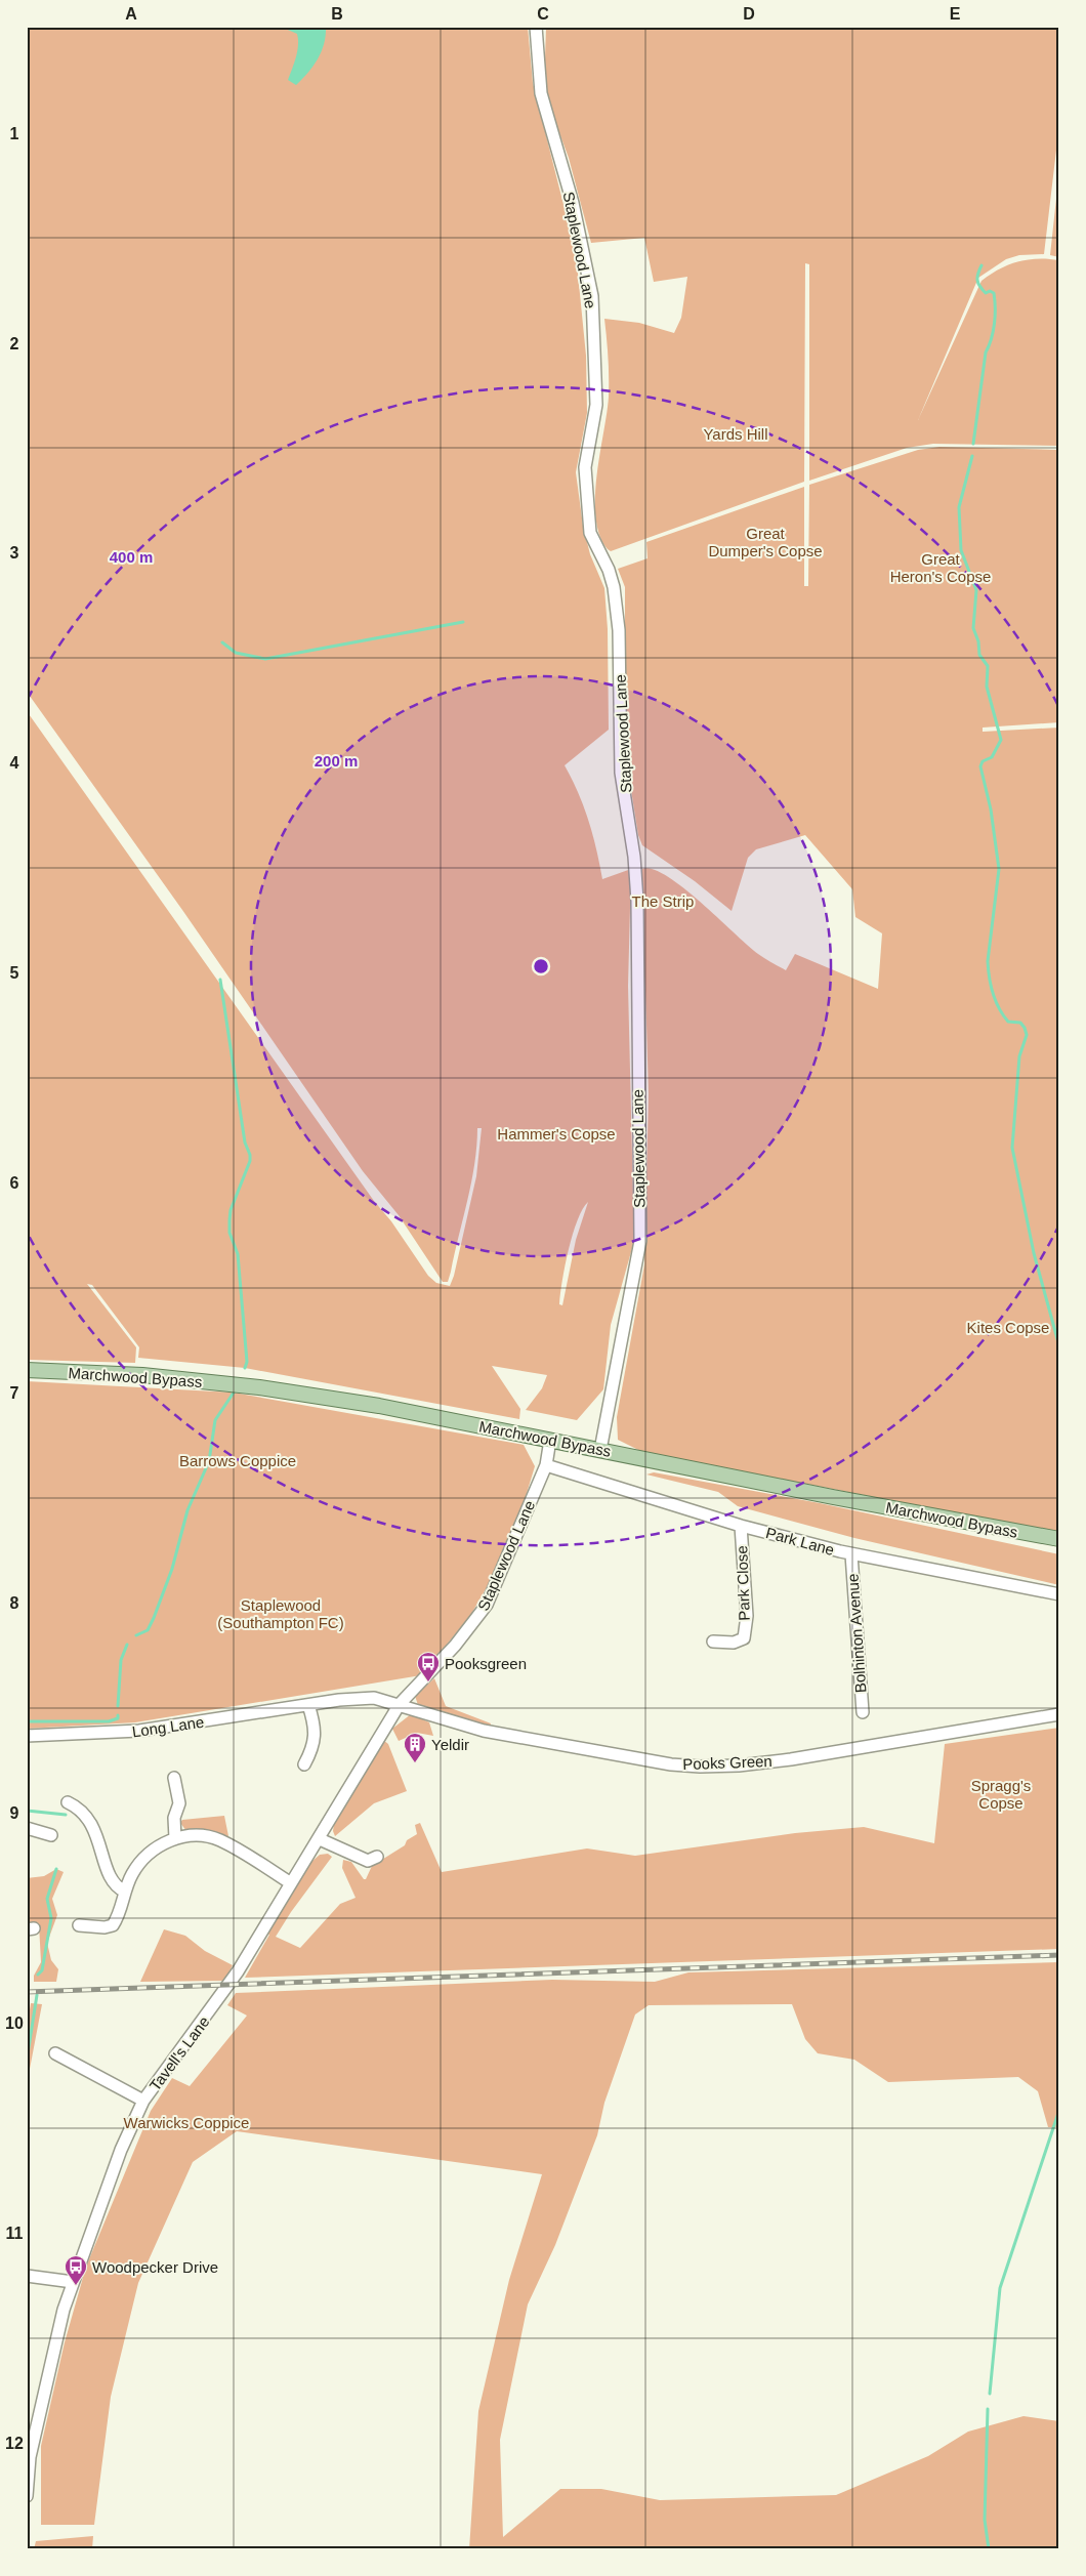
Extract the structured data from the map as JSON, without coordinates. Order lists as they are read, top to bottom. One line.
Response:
{"streets":{"main road":["Marchwood Bypass"],"street":["Staplewood Lane","Park Lane","Park Close","Bolhinton Avenue","Long Lane","Pooks Green","Tavell's Lane"]},"crossings":[["Staplewood Lane","Marchwood Bypass"],["Staplewood Lane","Park Lane"],["Staplewood Lane","Long Lane"],["Staplewood Lane","Pooks Green"],["Staplewood Lane","Tavell's Lane"],["Park Lane","Park Close"],["Park Lane","Bolhinton Avenue"],["Long Lane","Pooks Green"],["Long Lane","Tavell's Lane"],["Pooks Green","Tavell's Lane"]],"parks":["Yards Hill","Great Dumper's Copse","Great Heron's Copse","The Strip","Hammer's Copse","Kites Copse","Barrows Coppice","Staplewood (Southampton FC)","Spragg's Copse","Warwicks Coppice"],"places":{"bus stop":["Pooksgreen","Woodpecker Drive"],"building":["Yeldir"]},"grid":{"columns":["A","B","C","D","E"],"rows":["1","2","3","4","5","6","7","8","9","10","11","12"]},"rings":["400 m","200 m"]}
